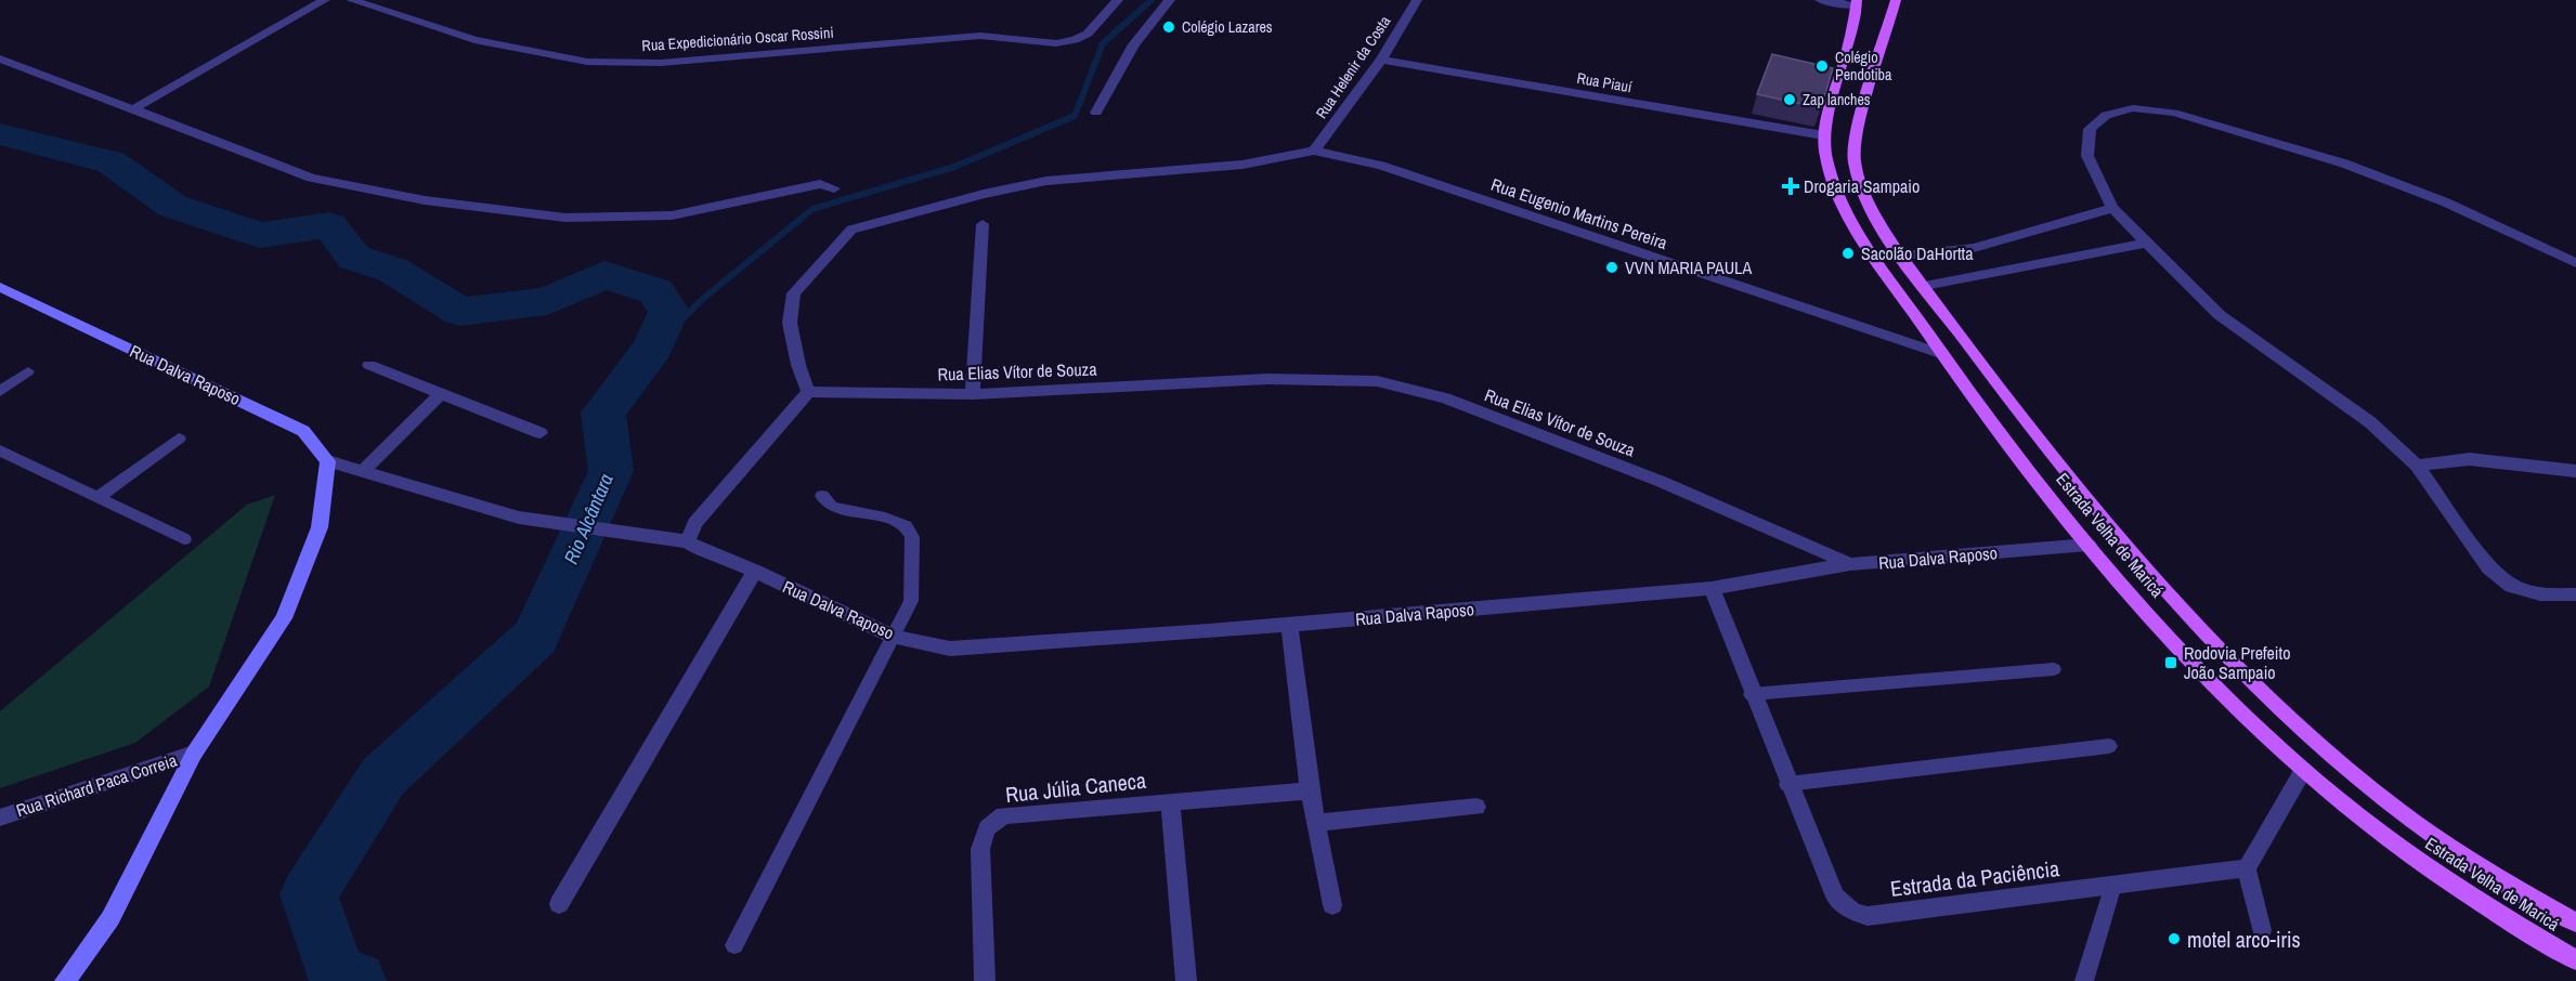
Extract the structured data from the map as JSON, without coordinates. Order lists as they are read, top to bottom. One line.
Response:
{"streets":{"main road":["Estrada Velha de Maricá"],"street":["Rua Expedicionário Oscar Rossini","Rua Helenir da Costa","Rua Piauí","Rua Eugenio Martins Pereira","Rua Elias Vítor de Souza","Rua Dalva Raposo","Rua Richard Paca Correia","Rua Júlia Caneca","Estrada da Paciência"]},"crossings":[["Rua Helenir da Costa","Rua Piauí"],["Rua Helenir da Costa","Rua Eugenio Martins Pereira"],["Rua Piauí","Estrada Velha de Maricá"],["Rua Eugenio Martins Pereira","Estrada Velha de Maricá"],["Rua Elias Vítor de Souza","Rua Dalva Raposo"],["Rua Dalva Raposo","Estrada Velha de Maricá"],["Rua Dalva Raposo","Estrada da Paciência"]],"water":["Rio Alcântara"],"places":{"other":["Colégio Lazares","Colégio Pendotiba","Zap lanches","Sacolão DaHortta","VVN MARIA PAULA","motel arco-iris"],"health":["Drogaria Sampaio"],"transit":["Rodovia Prefeito João Sampaio"]}}
